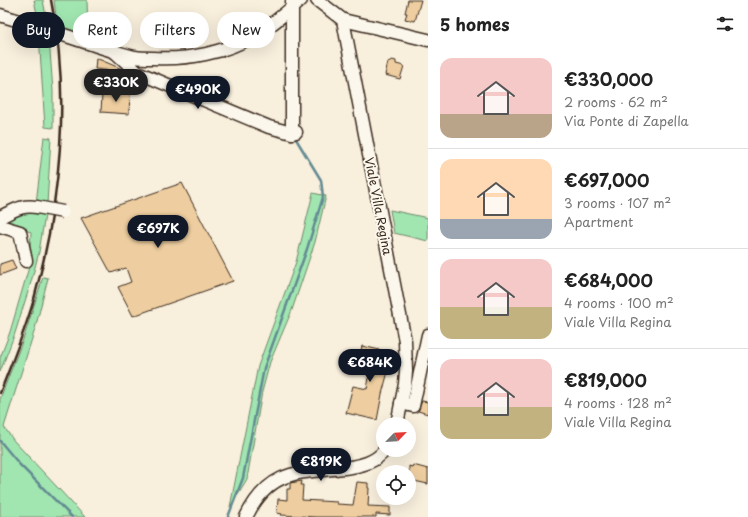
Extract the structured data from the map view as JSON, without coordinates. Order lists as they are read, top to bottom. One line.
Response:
{"streets":{"street":["Viale Villa Regina"]},"north":"top right","page":{"heading":"5 homes","chip":["Buy","Rent","Filters","New"],"list":[{"name":"€330,000","note":"2 rooms · 62 m² · Via Ponte di Zapella"},{"name":"€697,000","note":"3 rooms · 107 m² · Apartment"},{"name":"€684,000","note":"4 rooms · 100 m² · Viale Villa Regina"},{"name":"€819,000","note":"4 rooms · 128 m² · Viale Villa Regina"}],"price":["€330K","€490K","€697K","€684K","€819K"]}}
